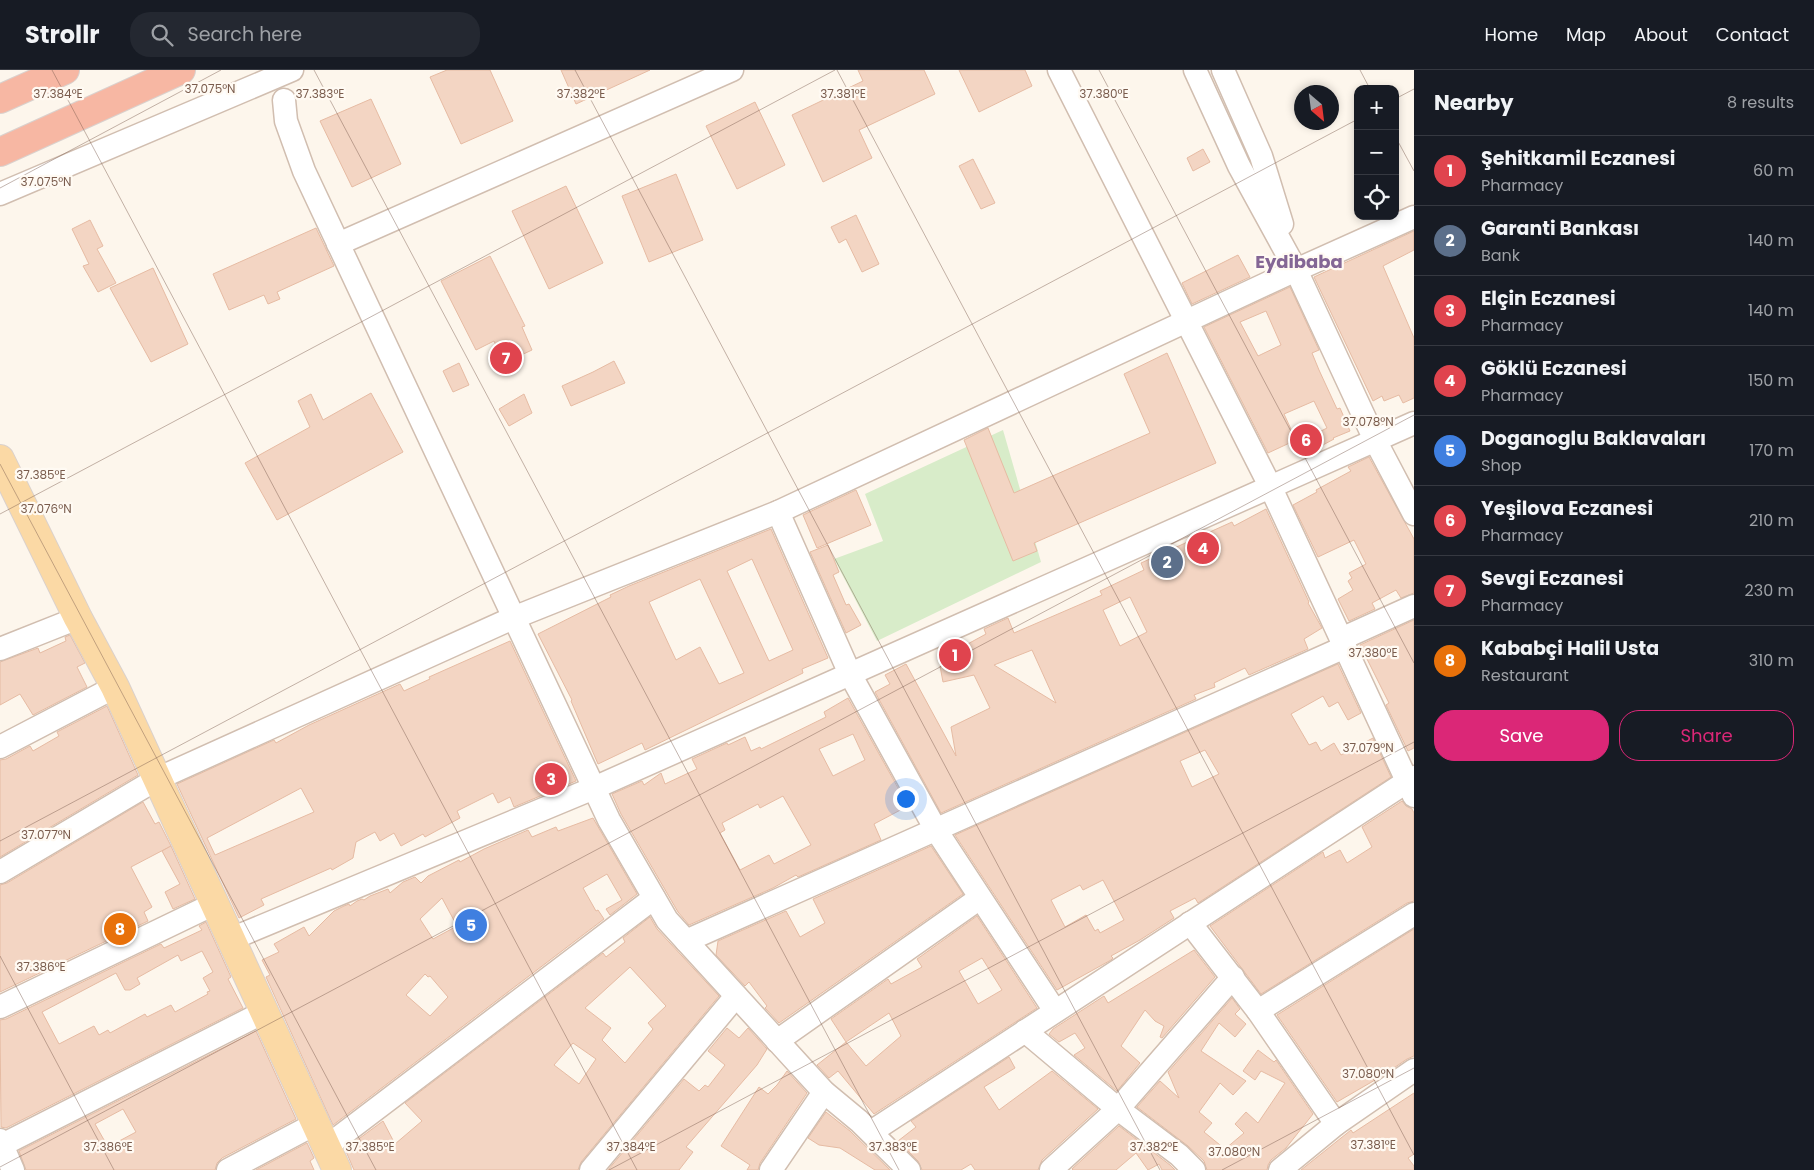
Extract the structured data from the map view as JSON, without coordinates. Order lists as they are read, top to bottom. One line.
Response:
{"districts":["Eydibaba"],"north":"bottom right","page":{"header":"Strollr","search":"Search here","nav":["Home","Map","About","Contact"],"heading":["Nearby","8 results"],"map_buttons":["+","−"],"list":[{"mark":"1","name":"Şehitkamil Eczanesi","note":"Pharmacy","value":"60 m"},{"mark":"2","name":"Garanti Bankası","note":"Bank","value":"140 m"},{"mark":"3","name":"Elçin Eczanesi","note":"Pharmacy","value":"140 m"},{"mark":"4","name":"Göklü Eczanesi","note":"Pharmacy","value":"150 m"},{"mark":"5","name":"Doganoglu Baklavaları","note":"Shop","value":"170 m"},{"mark":"6","name":"Yeşilova Eczanesi","note":"Pharmacy","value":"210 m"},{"mark":"7","name":"Sevgi Eczanesi","note":"Pharmacy","value":"230 m"},{"mark":"8","name":"Kababçi Halil Usta","note":"Restaurant","value":"310 m"}],"pins":["7","6","4","2","1","3","5","8"],"buttons":["Save","Share"]},"coordinates":["37.075°N","37.381°E","37.380°E","37.384°E","37.383°E","37.382°E","37.078°N","37.385°E","37.076°N","37.079°N","37.077°N","37.386°E","37.080°N"]}
